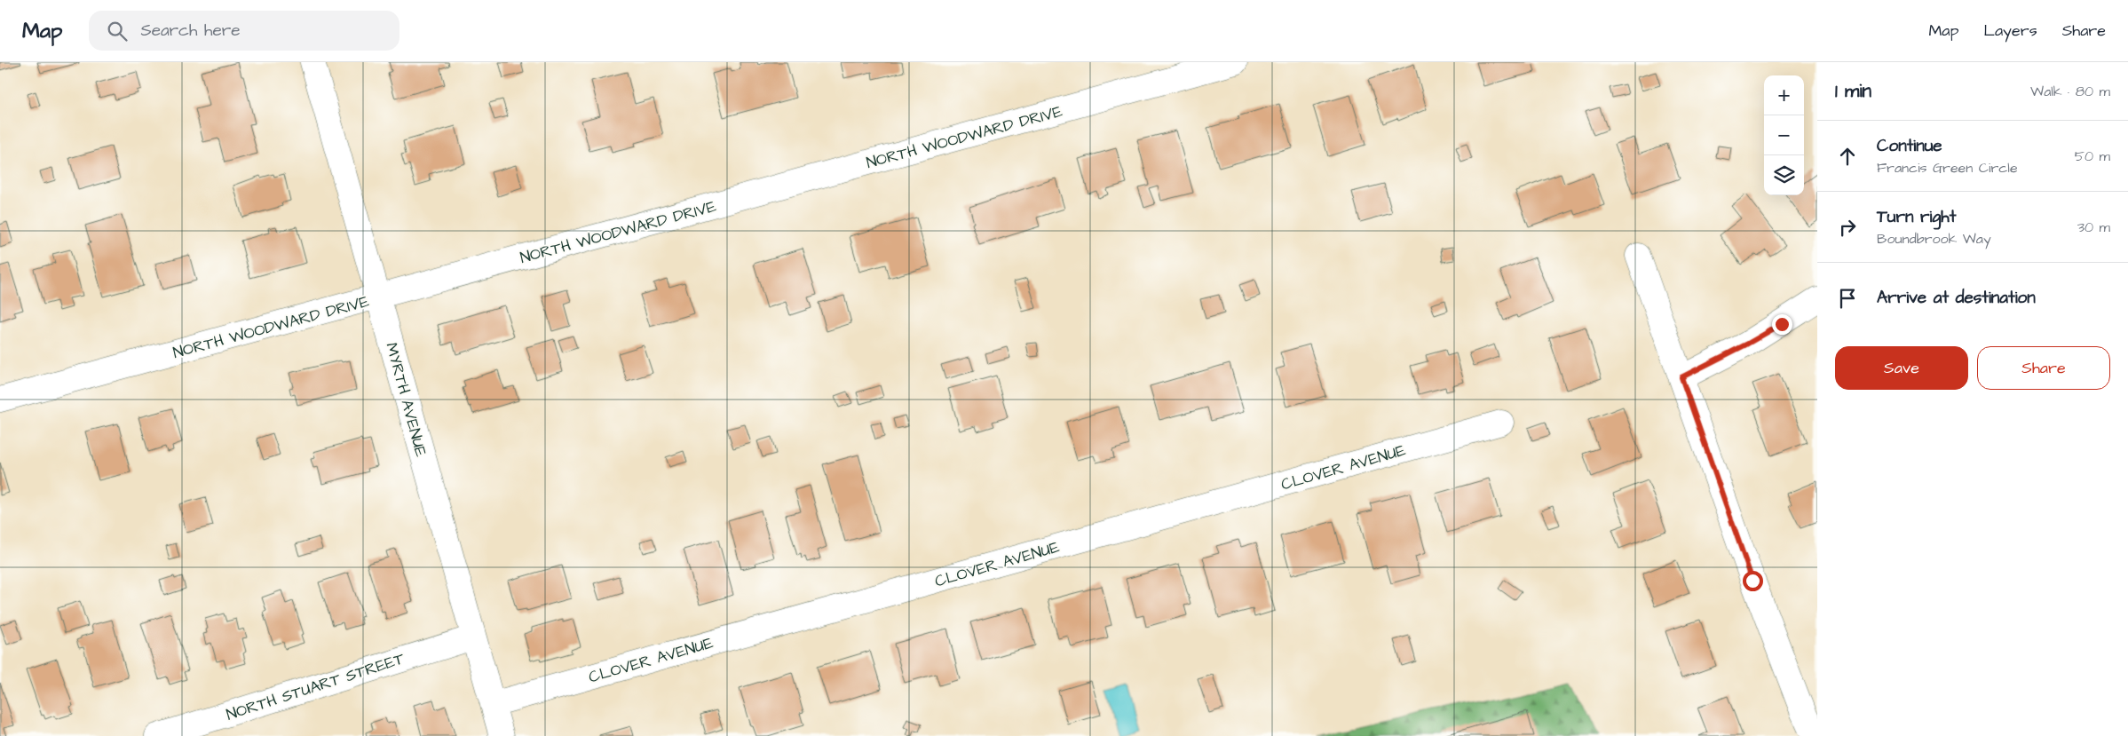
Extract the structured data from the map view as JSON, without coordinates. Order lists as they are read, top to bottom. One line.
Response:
{"streets":{"street":["NORTH WOODWARD DRIVE","MYRTH AVENUE","CLOVER AVENUE","NORTH STUART STREET"]},"crossings":[["NORTH WOODWARD DRIVE","MYRTH AVENUE"],["MYRTH AVENUE","CLOVER AVENUE"],["MYRTH AVENUE","NORTH STUART STREET"]],"page":{"header":"Map","search":"Search here","nav":["Map","Layers","Share"],"heading":["1 min","Walk · 80 m"],"map_buttons":["+","−"],"list":[["Continue","Francis Green Circle","50 m"],["Turn right","Boundbrook Way","30 m"],"Arrive at destination"],"buttons":["Save","Share"]}}
